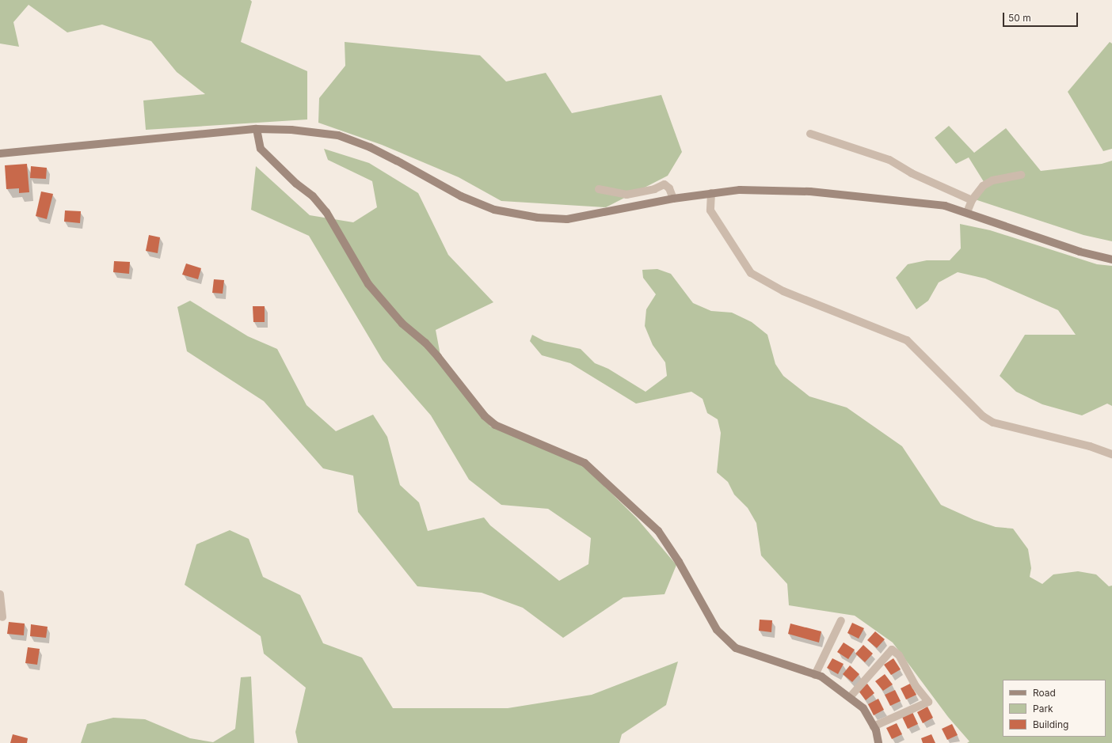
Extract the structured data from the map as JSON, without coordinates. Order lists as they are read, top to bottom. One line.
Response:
{"legend":["Road","Park","Building"],"scale_bar":"50 m"}
